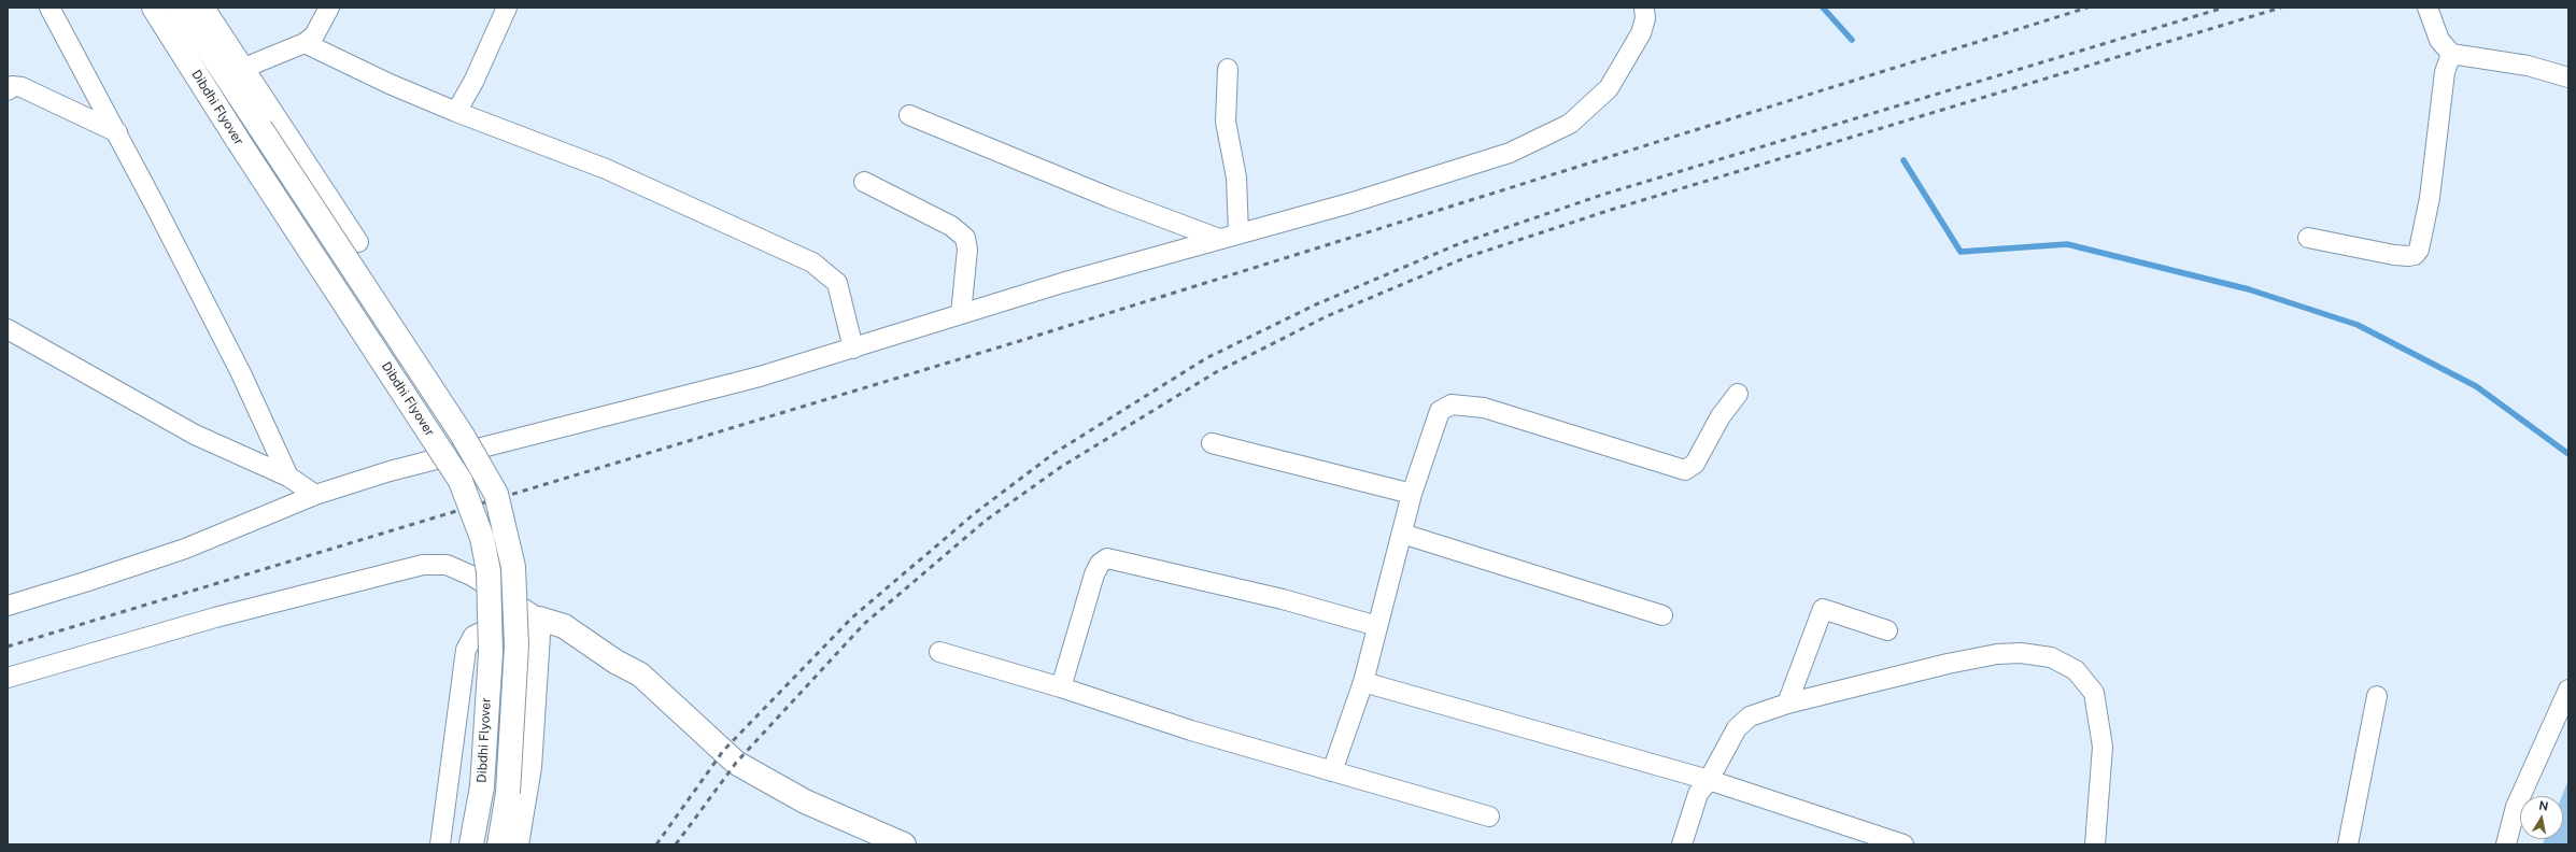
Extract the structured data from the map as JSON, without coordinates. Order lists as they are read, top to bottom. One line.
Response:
{"streets":{"main road":["Dibdhi Flyover"]},"north":"top"}
